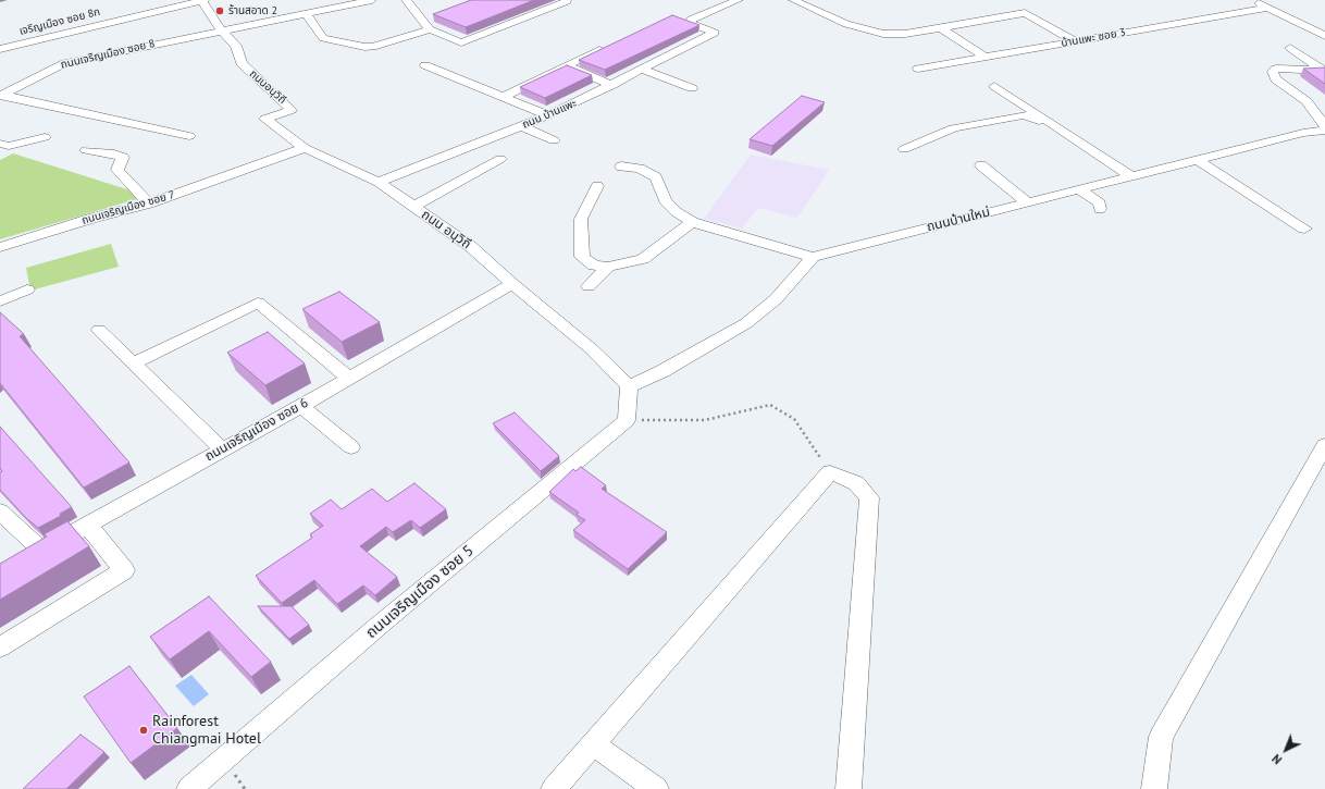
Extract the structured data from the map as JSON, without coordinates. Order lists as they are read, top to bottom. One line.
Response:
{"streets":{"street":["เจริญเมือง ซอย 8ก","บ้านแพะ ซอย 3","ถนนเจริญเมือง ซอย 8","ถนนอนุวิถี","ถนน บ้านแพะ","ถนนเจริญเมือง ซอย 7","ถนนบ้านใหม่","ถนน อนุวิถี","ถนนเจริญเมือง ซอย 6","ถนนเจริญเมือง ซอย 5"]},"crossings":[["เจริญเมือง ซอย 8ก","ถนนอนุวิถี"],["ถนนเจริญเมือง ซอย 8","ถนนอนุวิถี"],["ถนนอนุวิถี","ถนน อนุวิถี"],["ถนน บ้านแพะ","ถนน อนุวิถี"],["ถนนเจริญเมือง ซอย 7","ถนน อนุวิถี"],["ถนน อนุวิถี","ถนนเจริญเมือง ซอย 6"]],"places":["ร้านสอาด 2","Rainforest Chiangmai Hotel"],"north":"bottom left"}
